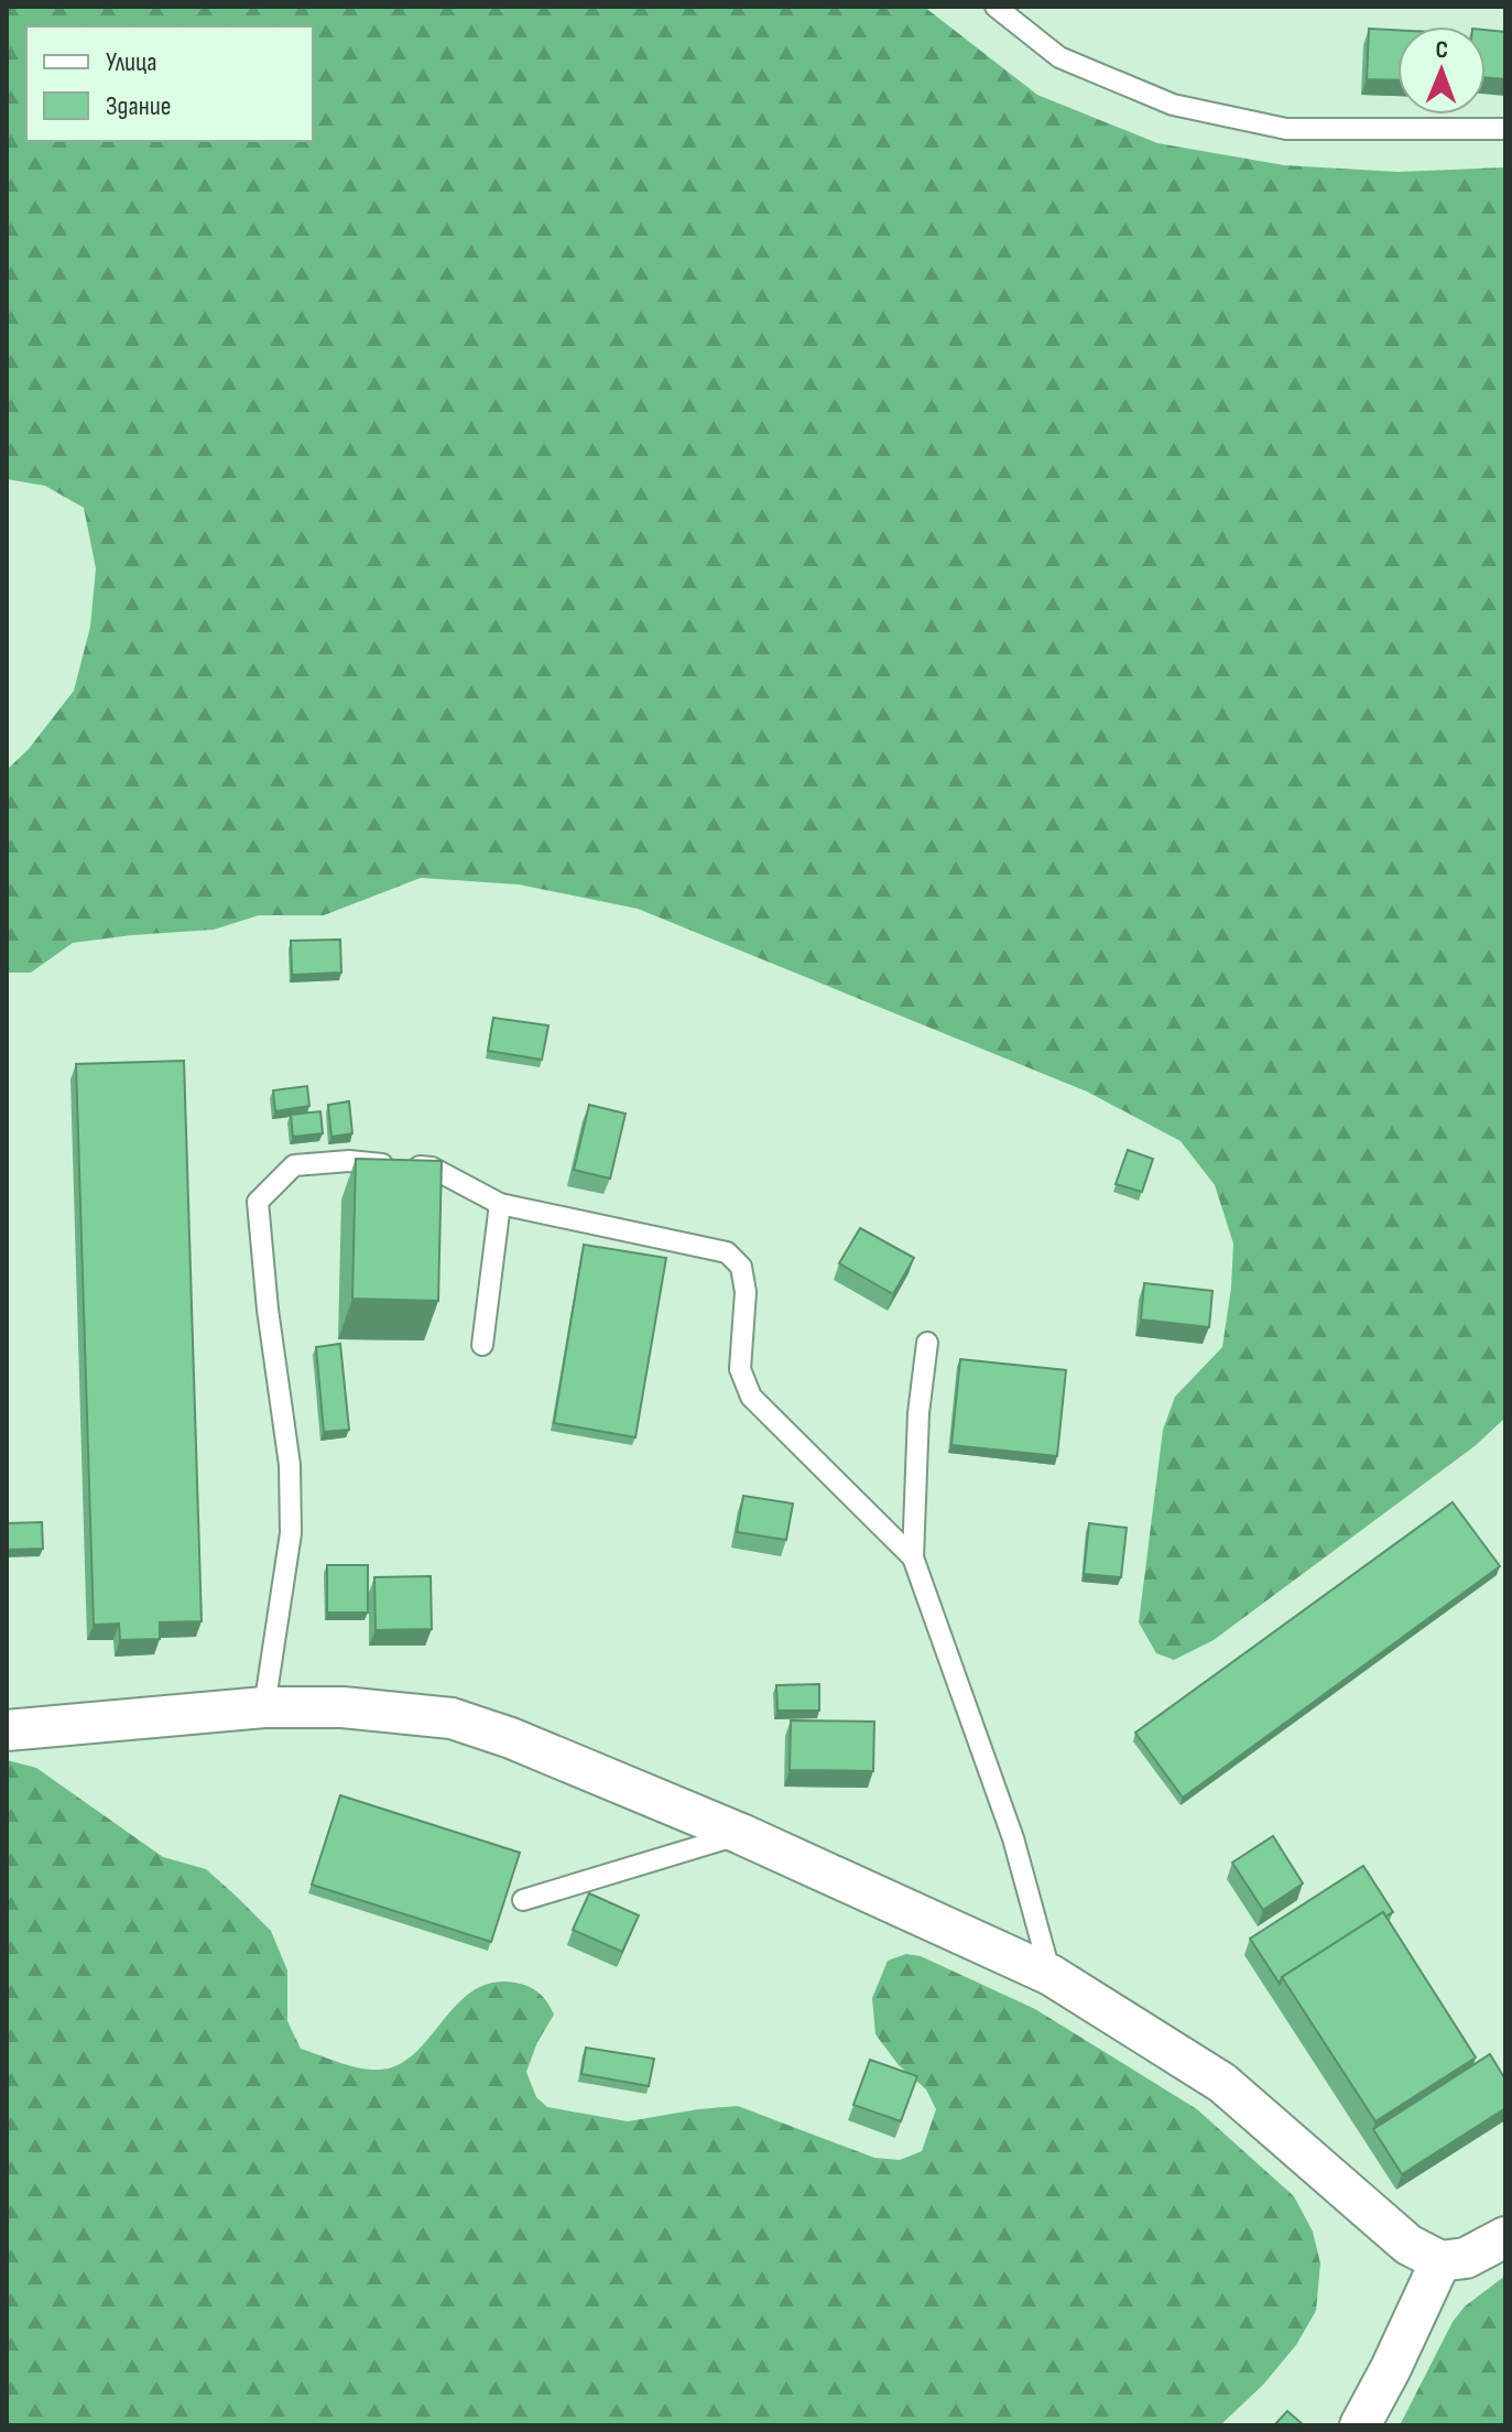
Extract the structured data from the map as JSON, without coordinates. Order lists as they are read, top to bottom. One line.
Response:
{"legend":["Улица","Здание"],"north":"top"}
